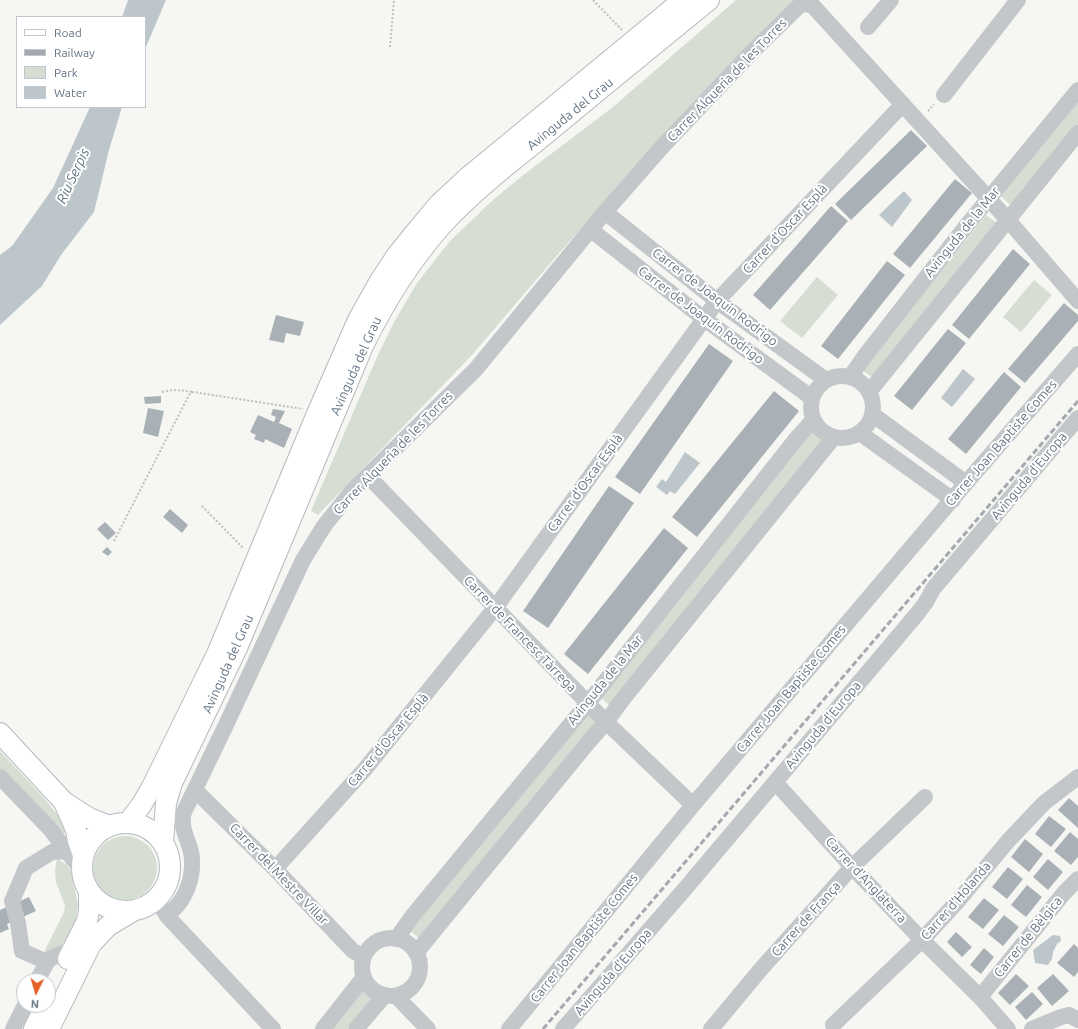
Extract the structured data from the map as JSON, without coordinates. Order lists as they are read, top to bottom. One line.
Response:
{"streets":{"main road":["Avinguda del Grau"],"street":["Carrer Alqueria de les Torres","Carrer d'Oscar Esplà","Avinguda de la Mar","Carrer de Joaquin Rodrigo","Carrer de Joaquín Rodrigo","Carrer Joan Baptiste Comes","Avinguda d'Europa","Carrer de Francesc Tàrrega","Carrer del Mestre Villar","Carrer d'Anglaterra","Carrer d'Holanda","Carrer de França","Carrer de Bèlgica"]},"crossings":[["Carrer Alqueria de les Torres","Carrer d'Oscar Esplà"],["Carrer Alqueria de les Torres","Avinguda de la Mar"],["Carrer Alqueria de les Torres","Carrer de Joaquin Rodrigo"],["Carrer Alqueria de les Torres","Carrer de Joaquín Rodrigo"],["Carrer Alqueria de les Torres","Carrer de Francesc Tàrrega"],["Carrer Alqueria de les Torres","Carrer del Mestre Villar"],["Carrer d'Oscar Esplà","Carrer de Joaquin Rodrigo"],["Carrer d'Oscar Esplà","Carrer de Joaquín Rodrigo"],["Carrer d'Oscar Esplà","Carrer de Francesc Tàrrega"],["Carrer d'Oscar Esplà","Carrer del Mestre Villar"],["Avinguda de la Mar","Carrer de Joaquin Rodrigo"],["Avinguda de la Mar","Carrer de Joaquín Rodrigo"],["Avinguda de la Mar","Carrer de Francesc Tàrrega"],["Avinguda de la Mar","Carrer del Mestre Villar"],["Carrer de Joaquin Rodrigo","Carrer de Joaquín Rodrigo"],["Carrer Joan Baptiste Comes","Carrer de Francesc Tàrrega"],["Avinguda d'Europa","Carrer d'Anglaterra"],["Carrer d'Anglaterra","Carrer d'Holanda"],["Carrer d'Anglaterra","Carrer de França"],["Carrer d'Anglaterra","Carrer de Bèlgica"]],"water":["Riu Serpis"],"legend":["Road","Railway","Park","Water"],"north":"bottom"}
